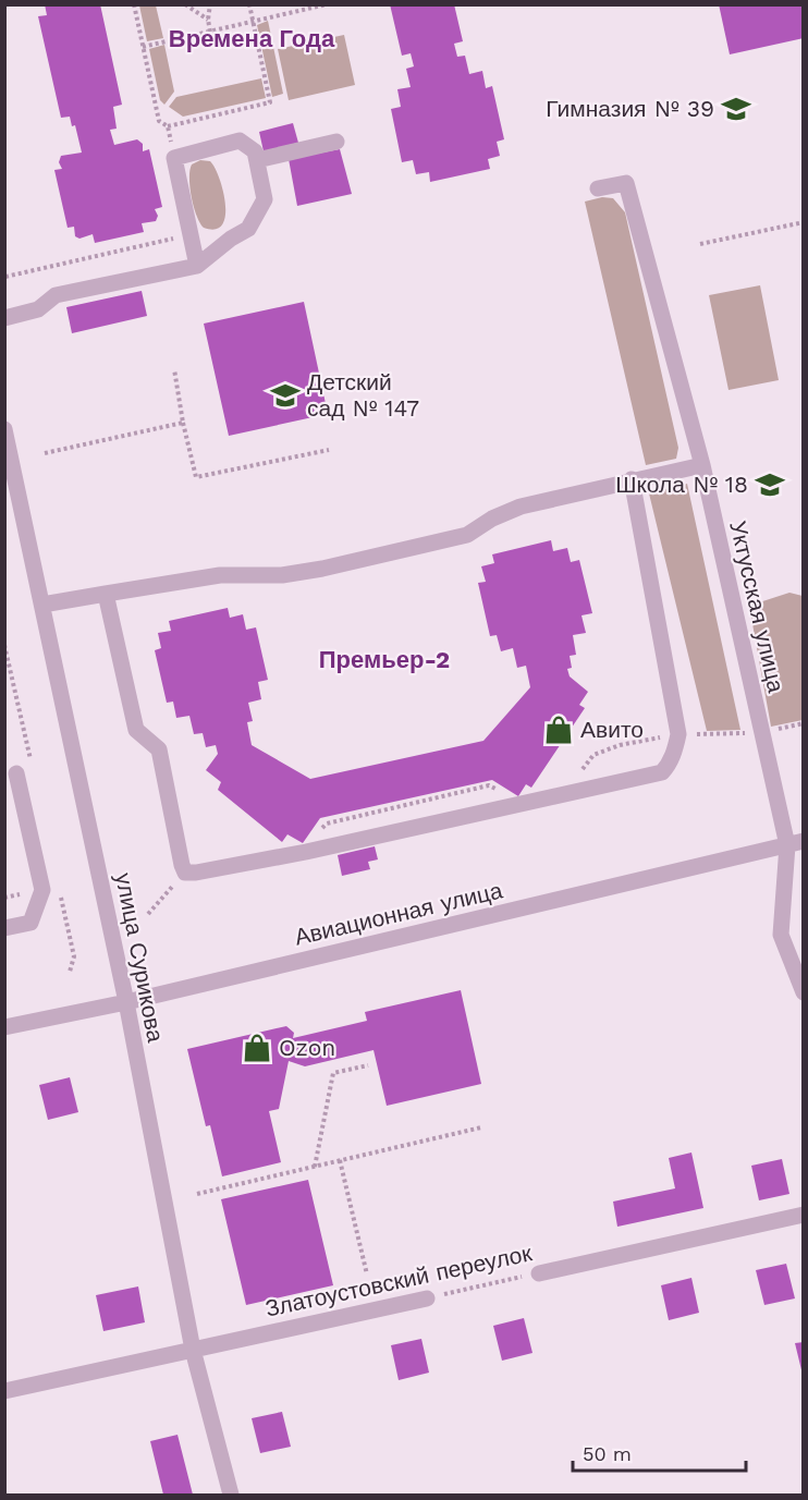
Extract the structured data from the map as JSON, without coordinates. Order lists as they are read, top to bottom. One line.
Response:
{"streets":{"street":["Уктусская улица","Авиационная улица","улица Сурикова","Златоустовский переулок"]},"crossings":[["Уктусская улица","Авиационная улица"],["Авиационная улица","улица Сурикова"],["улица Сурикова","Златоустовский переулок"]],"districts":["Времена Года","Премьер-2"],"places":{"school or university":["Гимназия № 39","Детский сад № 147","Школа № 18"],"shop":["Авито","Ozon"]},"scale_bar":"50 m"}
